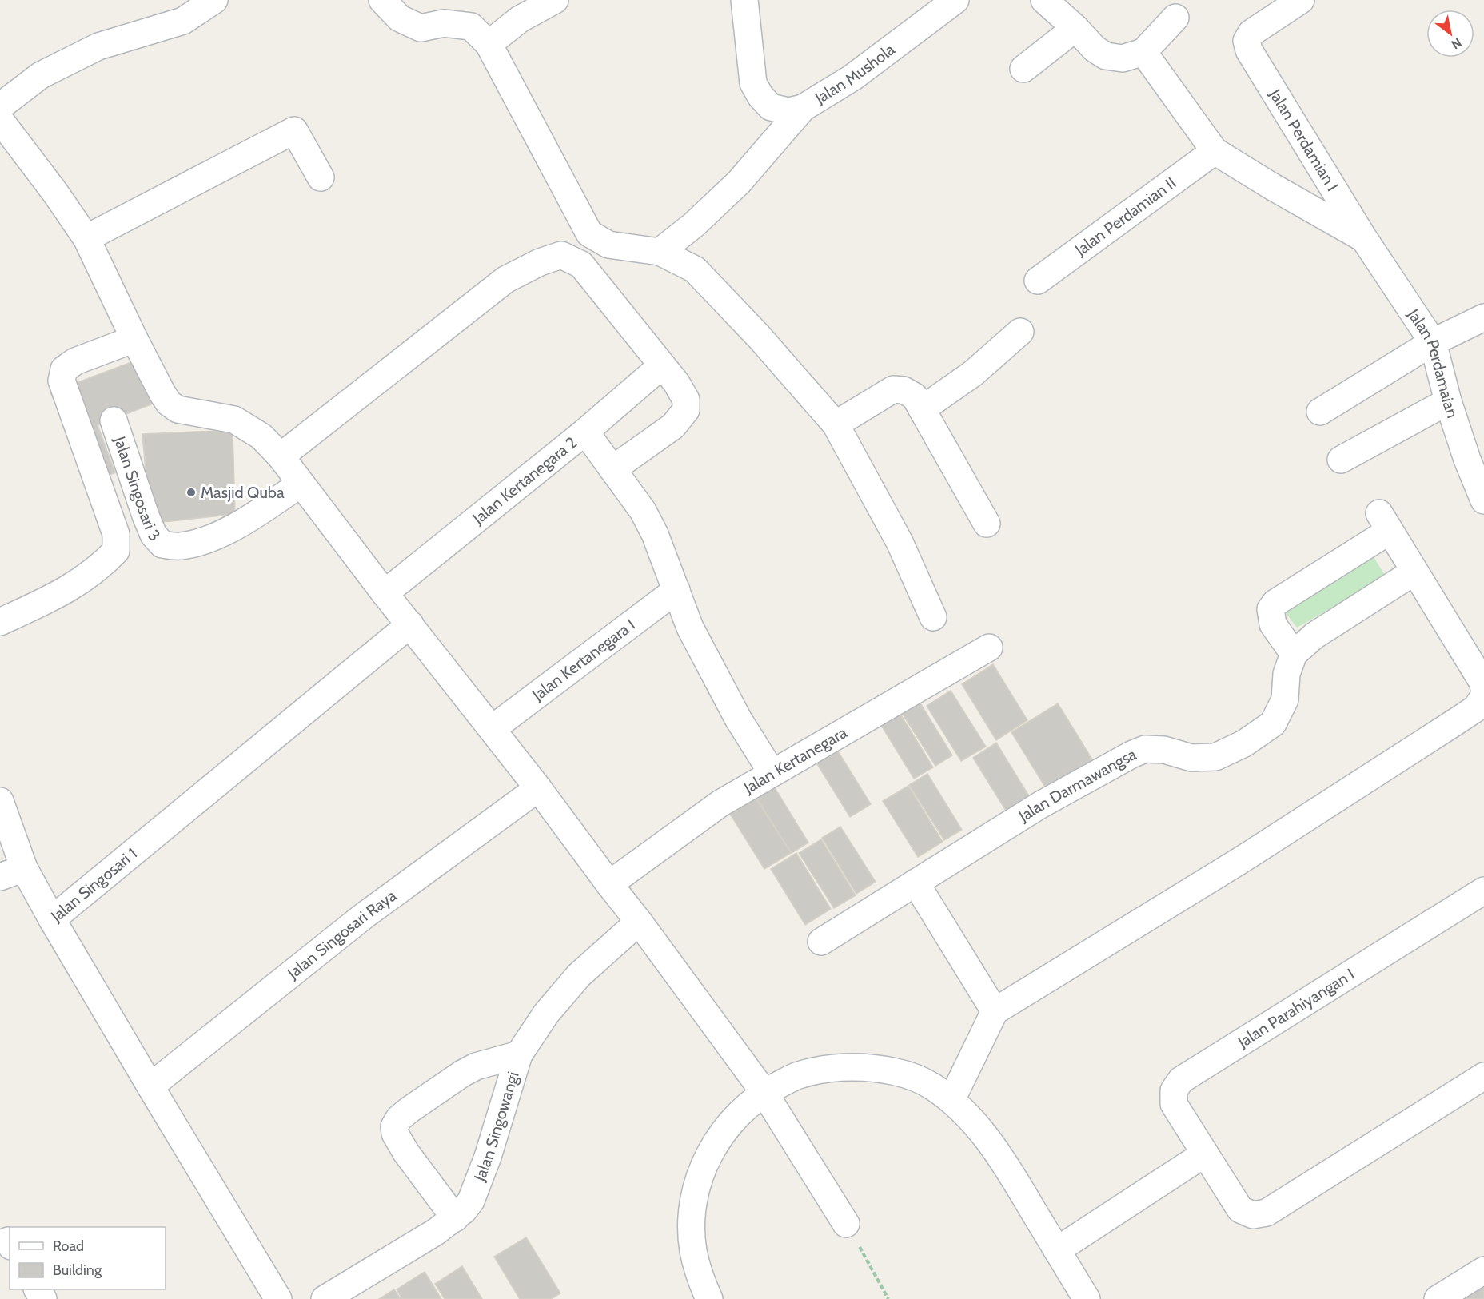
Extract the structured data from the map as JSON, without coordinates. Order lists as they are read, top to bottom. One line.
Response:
{"streets":{"street":["Jalan Mushola","Jalan Perdamian I","Jalan Perdamian II","Jalan Perdamaian","Jalan Kertanegara 2","Jalan Singosari 3","Jalan Kertanegara I","Jalan Kertanegara","Jalan Darmawangsa","Jalan Singosari 1","Jalan Singosari Raya","Jalan Parahiyangan I","Jalan Singowangi"]},"crossings":[["Jalan Perdamian I","Jalan Perdamaian"],["Jalan Singosari 1","Jalan Singosari Raya"]],"places":["Masjid Quba"],"legend":["Road","Building"],"north":"bottom right"}
